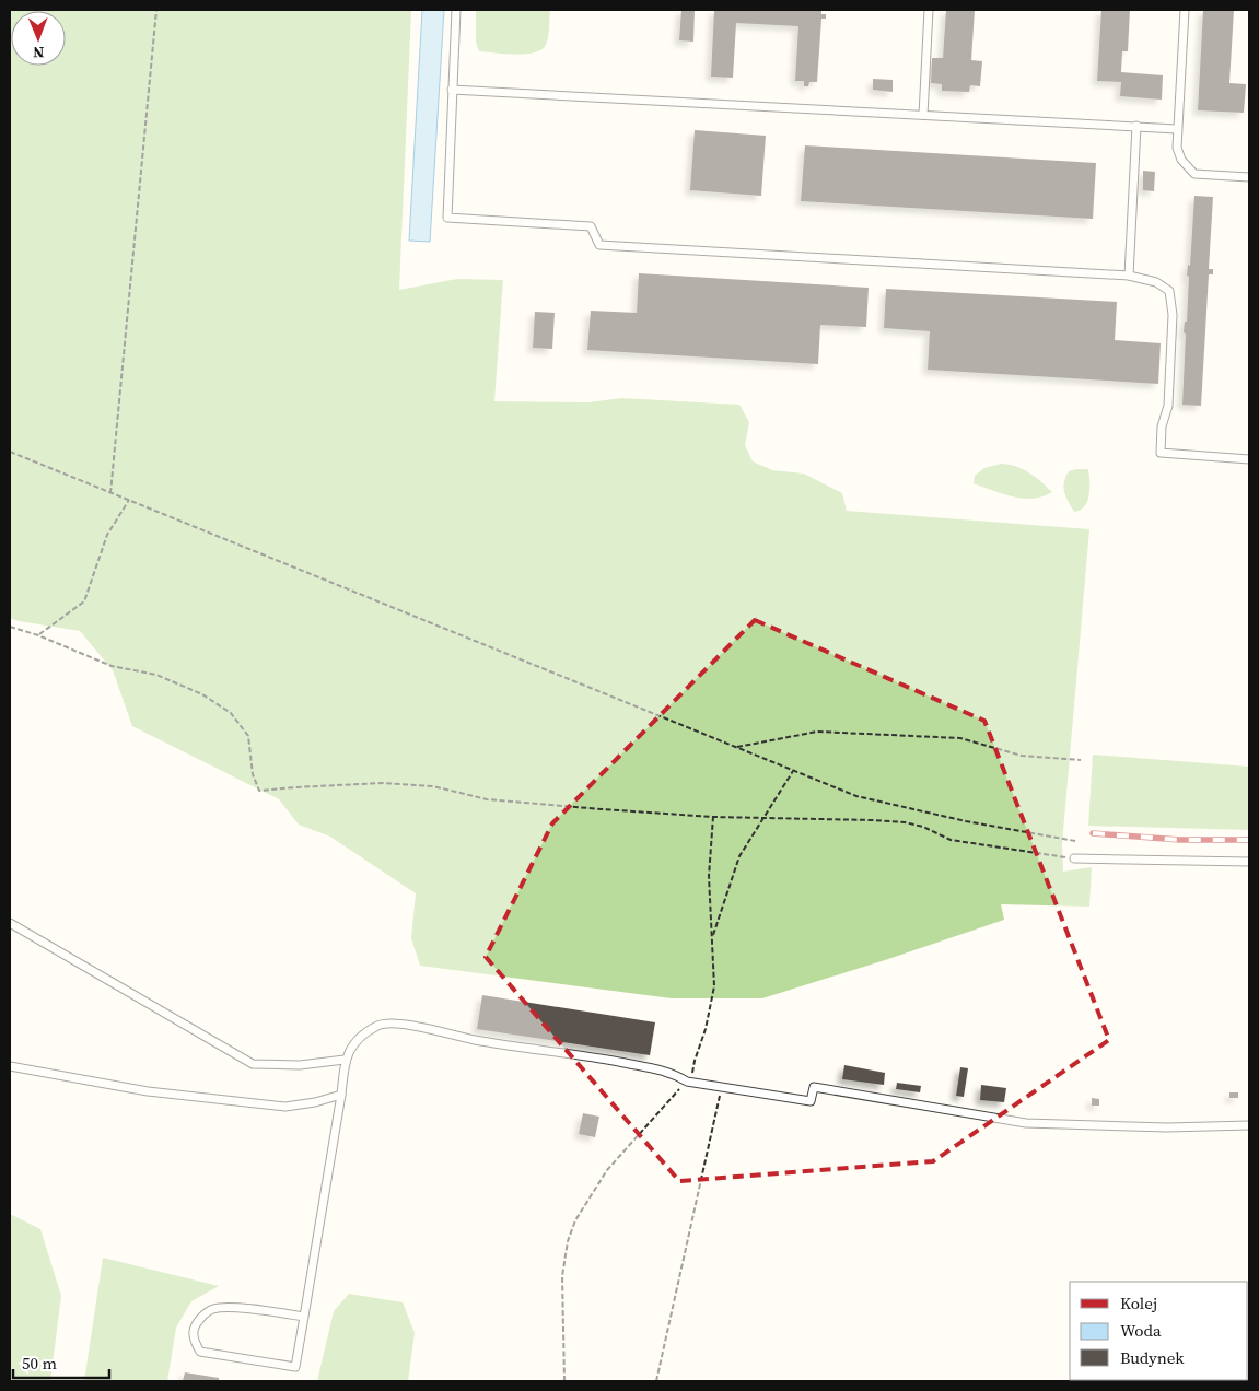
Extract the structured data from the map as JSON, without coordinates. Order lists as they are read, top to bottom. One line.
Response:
{"legend":["Kolej","Woda","Budynek"],"scale_bar":"50 m","north":"bottom"}
